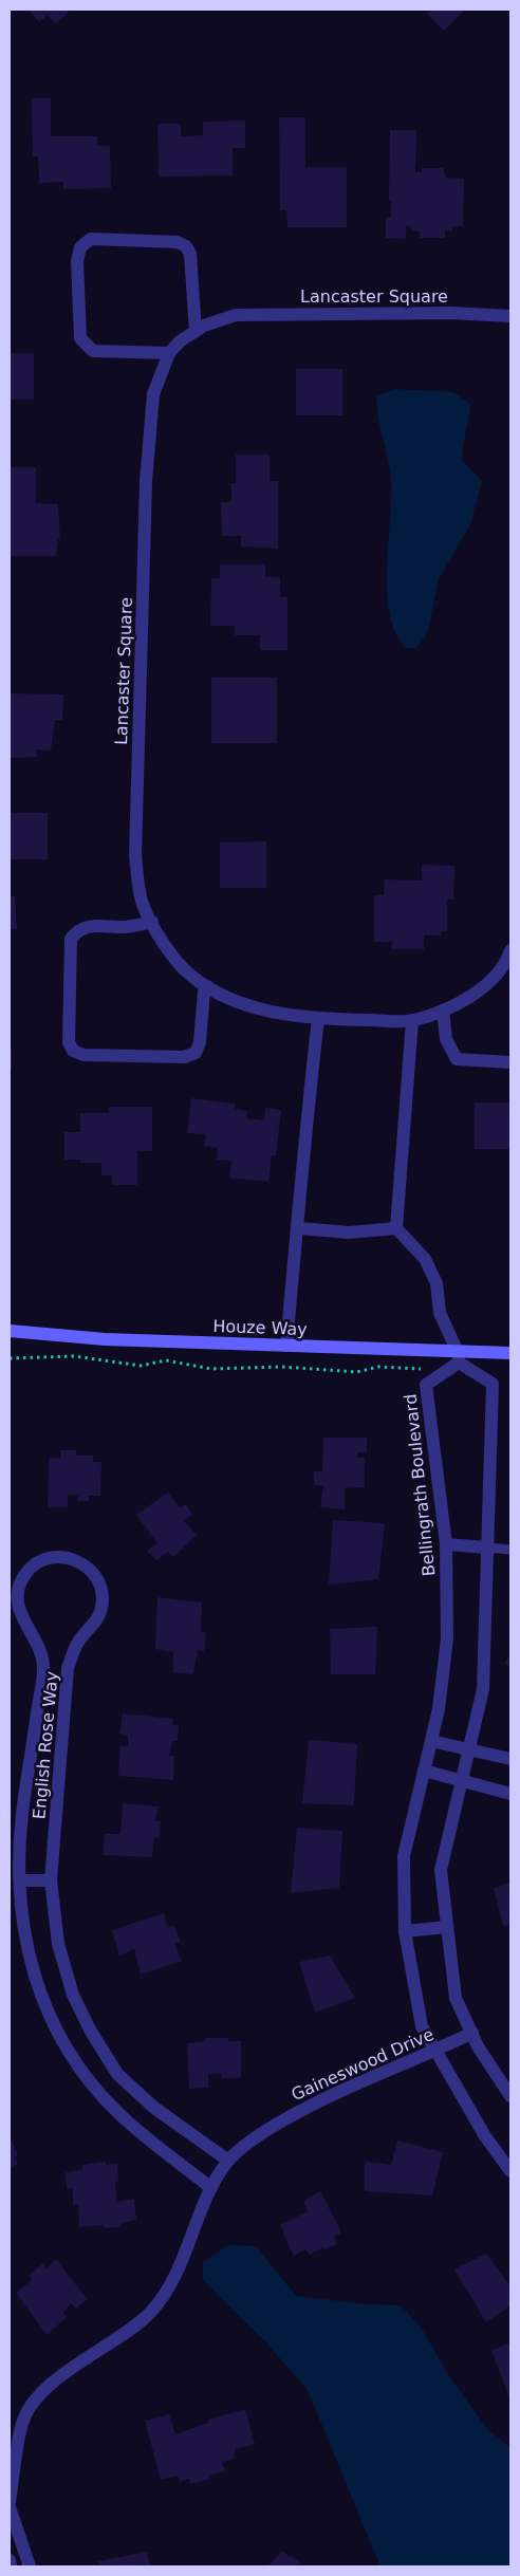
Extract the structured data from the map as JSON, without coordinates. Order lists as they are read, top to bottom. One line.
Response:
{"streets":{"street":["Lancaster Square","Houze Way","Bellingrath Boulevard","English Rose Way","Gaineswood Drive"]},"crossings":[["Houze Way","Bellingrath Boulevard"],["Bellingrath Boulevard","Gaineswood Drive"],["English Rose Way","Gaineswood Drive"]]}
